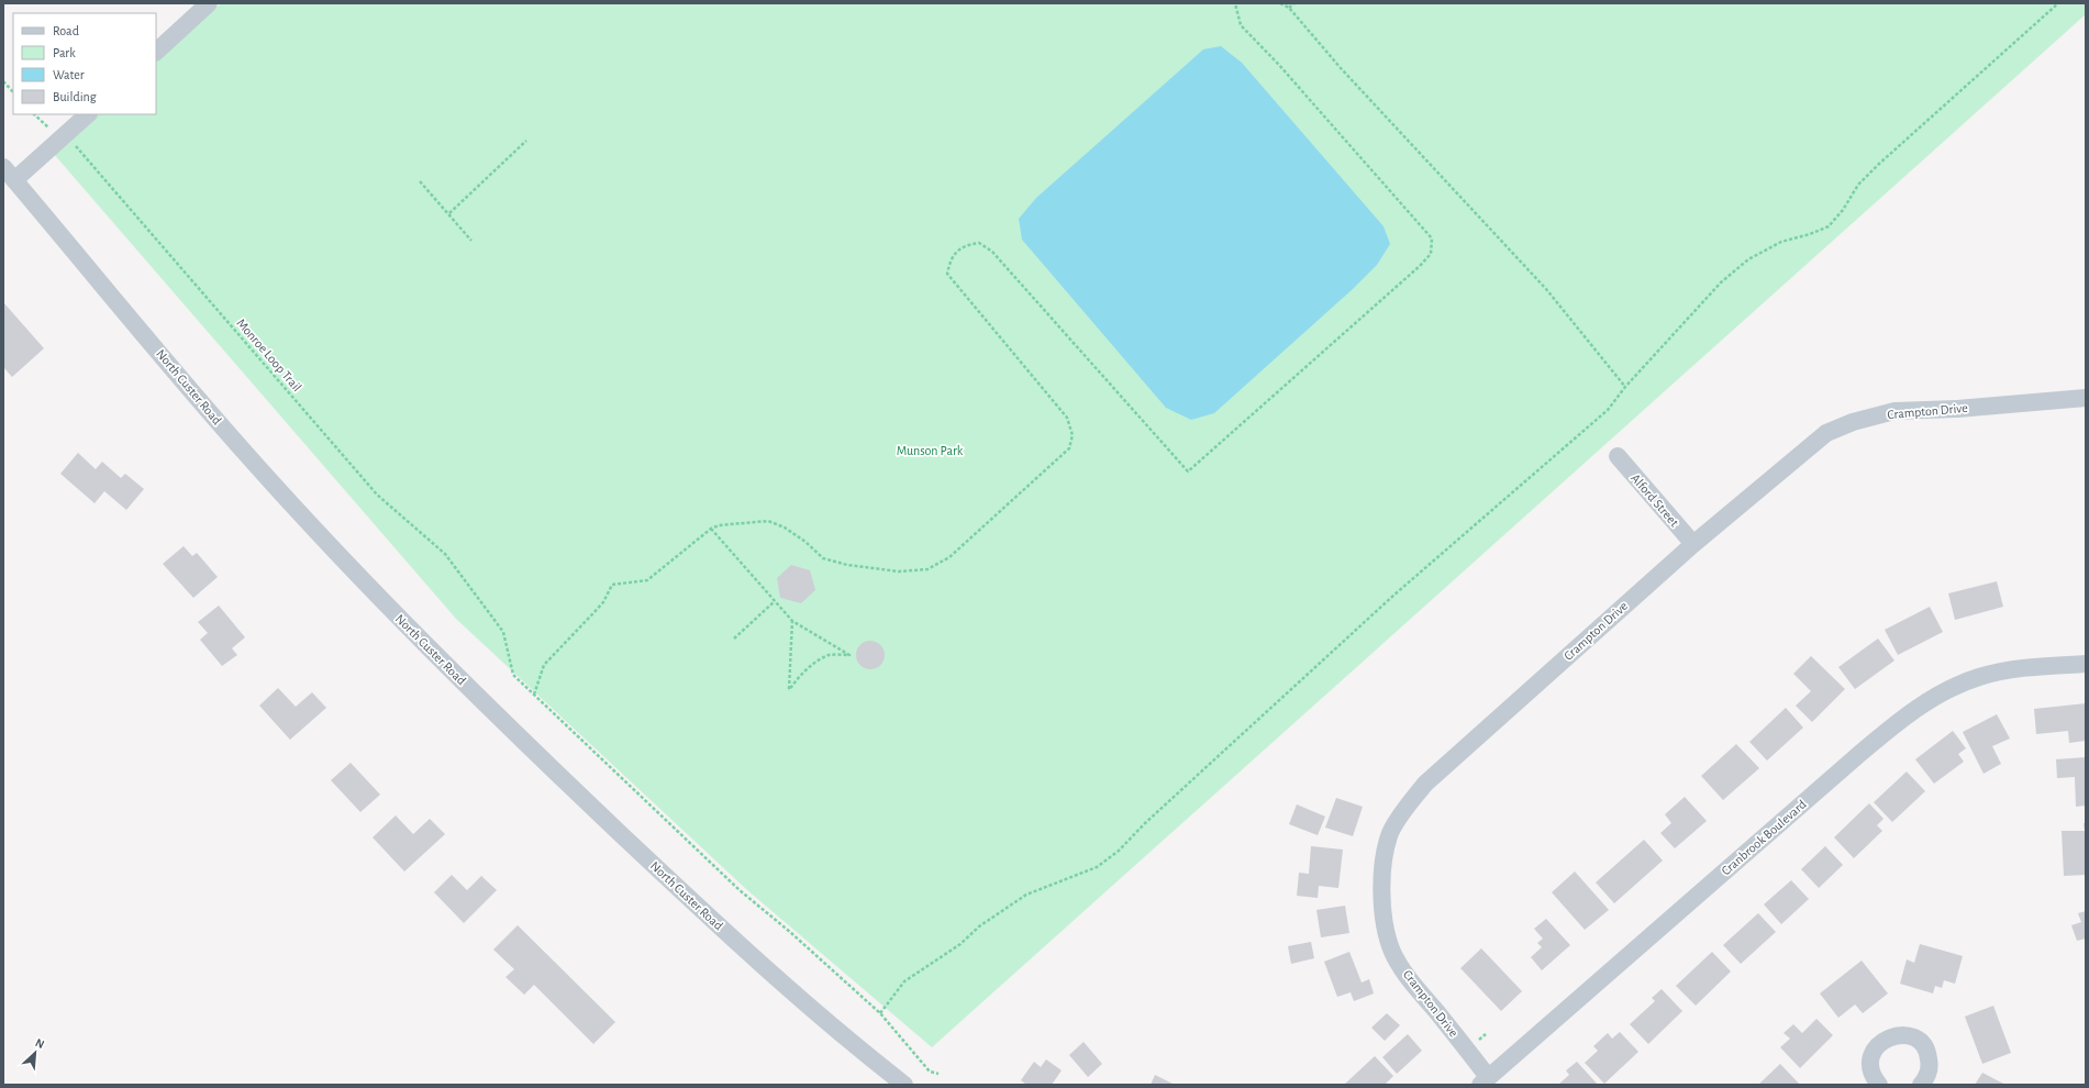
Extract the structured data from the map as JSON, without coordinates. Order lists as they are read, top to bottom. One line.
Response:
{"streets":{"street":["North Custer Road","Crampton Drive","Alford Street","Cranbrook Boulevard"],"path":["Monroe Loop Trail"]},"crossings":[["Crampton Drive","Alford Street"],["Crampton Drive","Cranbrook Boulevard"]],"parks":["Munson Park"],"legend":["Road","Park","Water","Building"],"north":"top right"}
